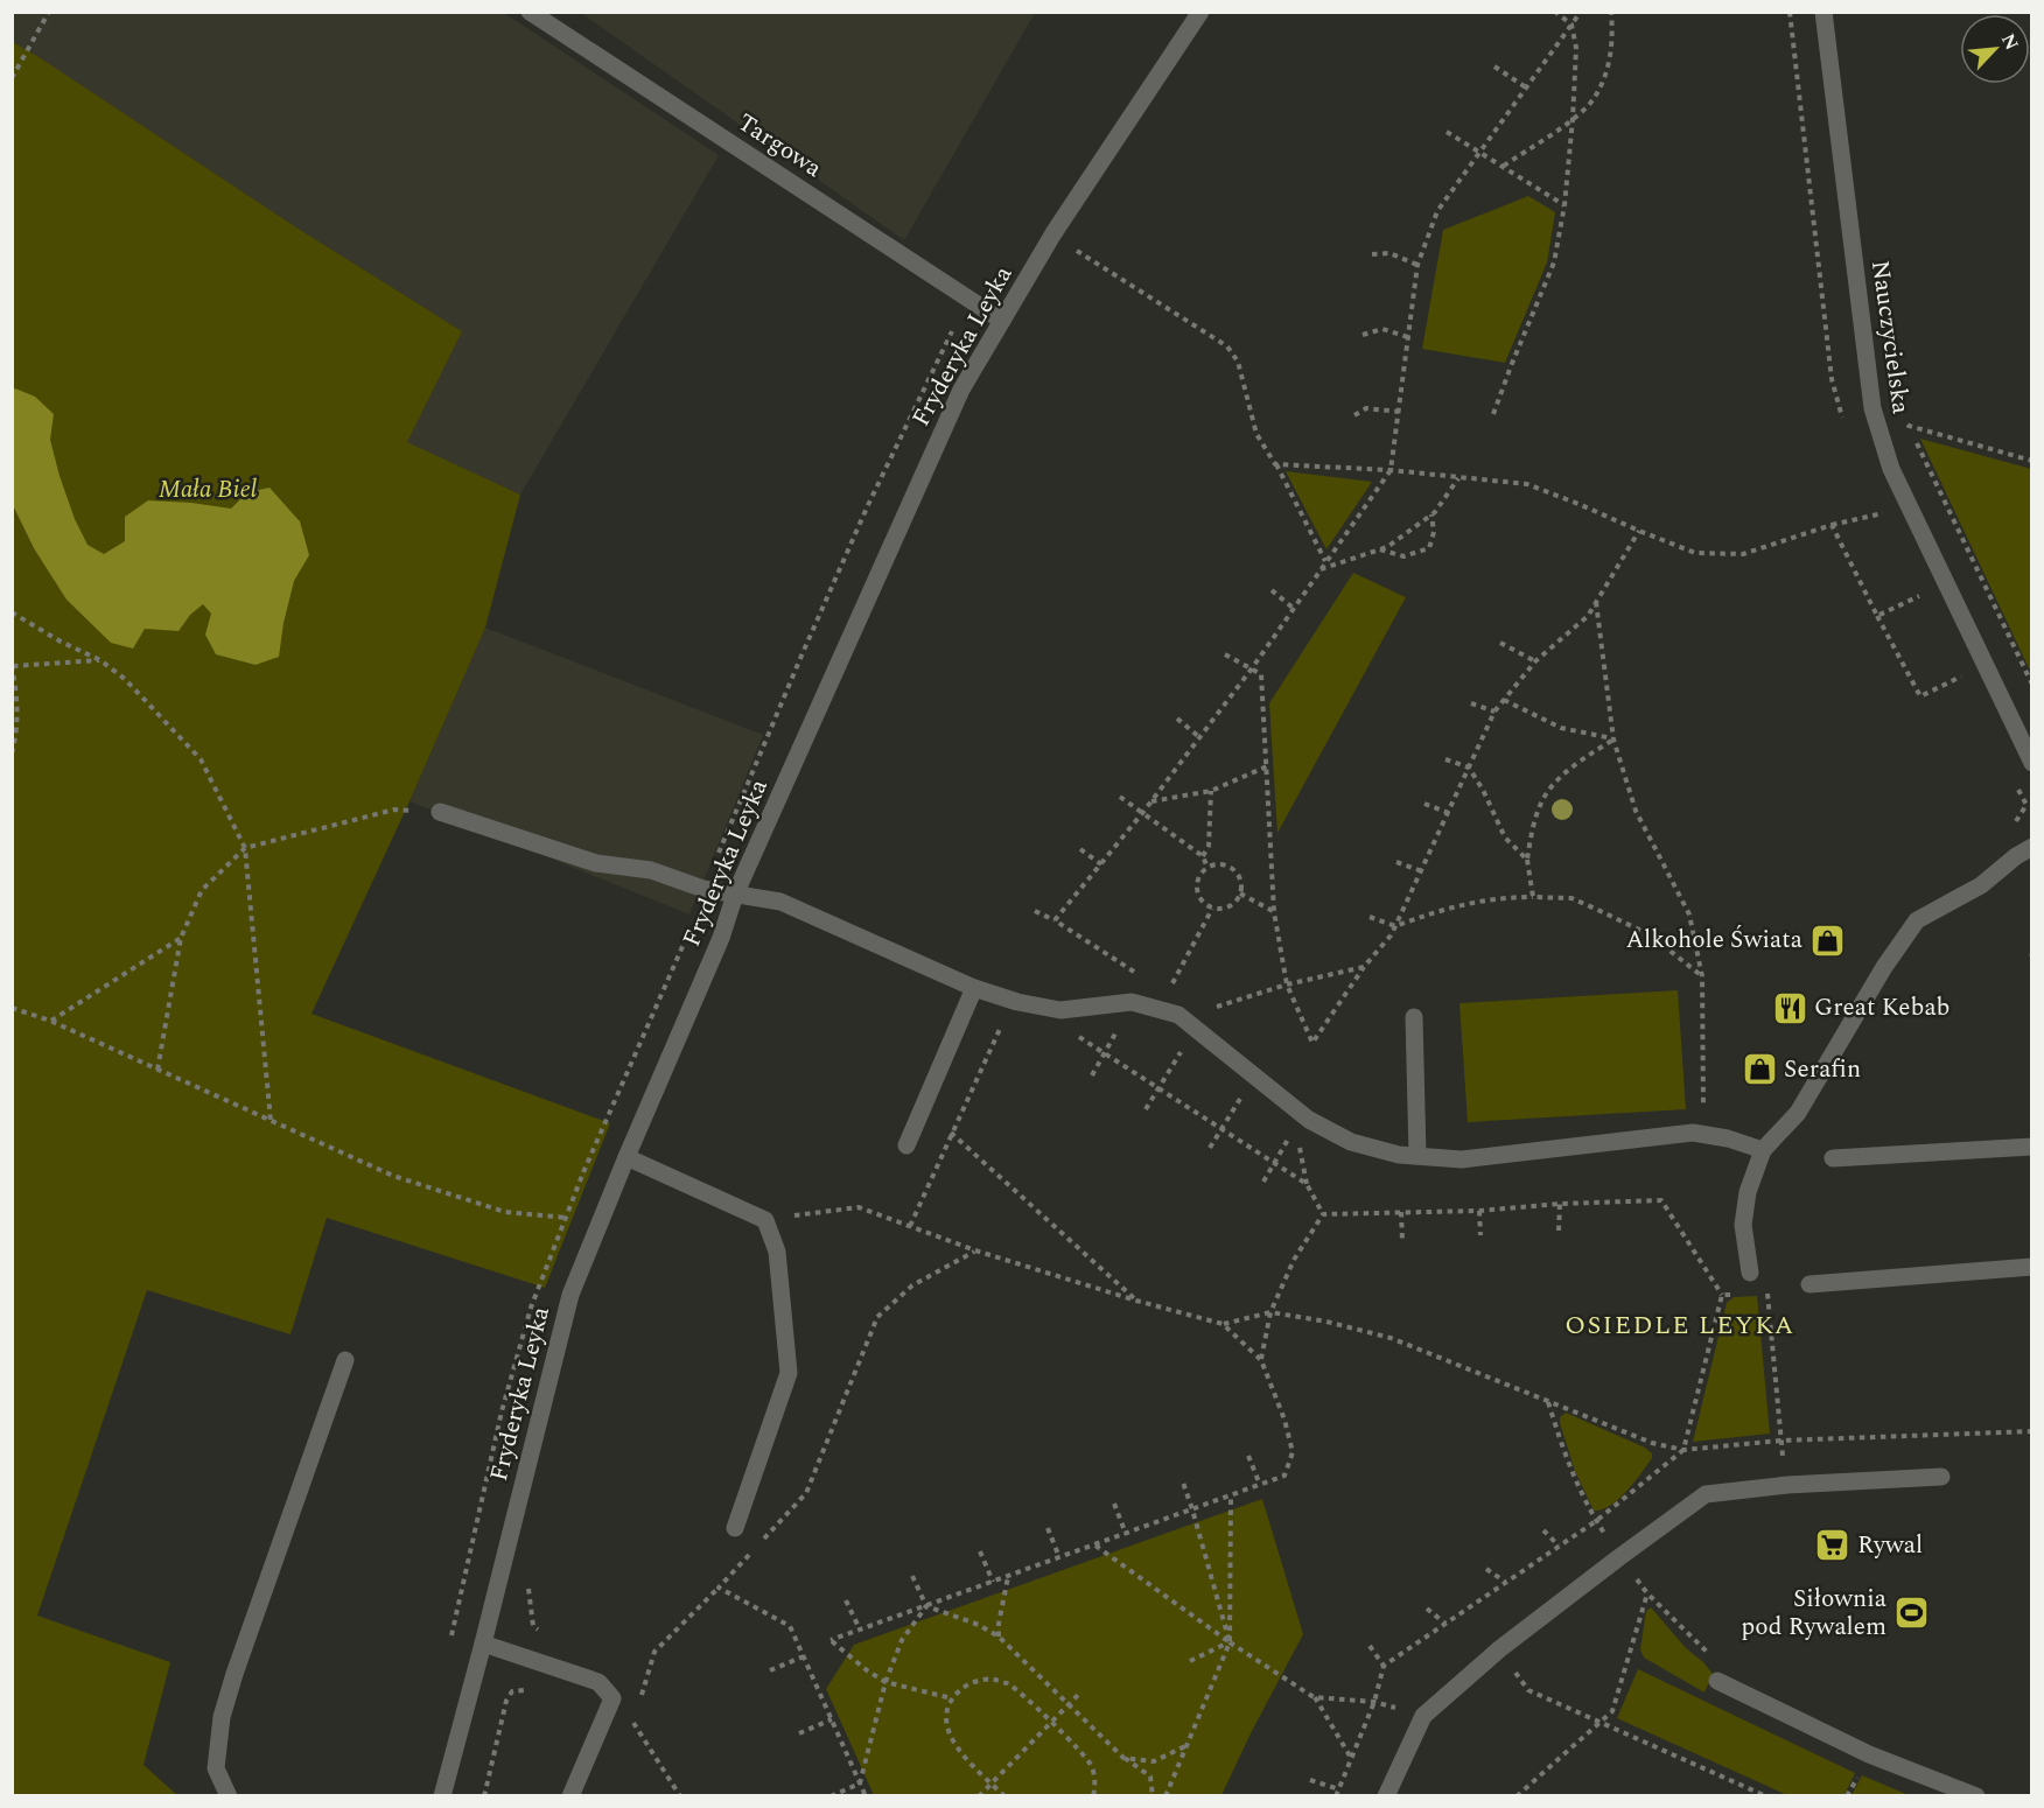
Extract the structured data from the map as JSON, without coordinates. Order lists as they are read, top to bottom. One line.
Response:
{"streets":{"street":["Targowa","Nauczycielska","Fryderyka Leyka"]},"crossings":[["Targowa","Fryderyka Leyka"]],"districts":["OSIEDLE LEYKA"],"parks":["Mała Biel"],"places":{"shop":["Alkohole Świata","Serafin"],"restaurant":["Great Kebab"],"supermarket":["Rywal"],"sports":["Siłownia pod Rywalem"]},"north":"top right"}
